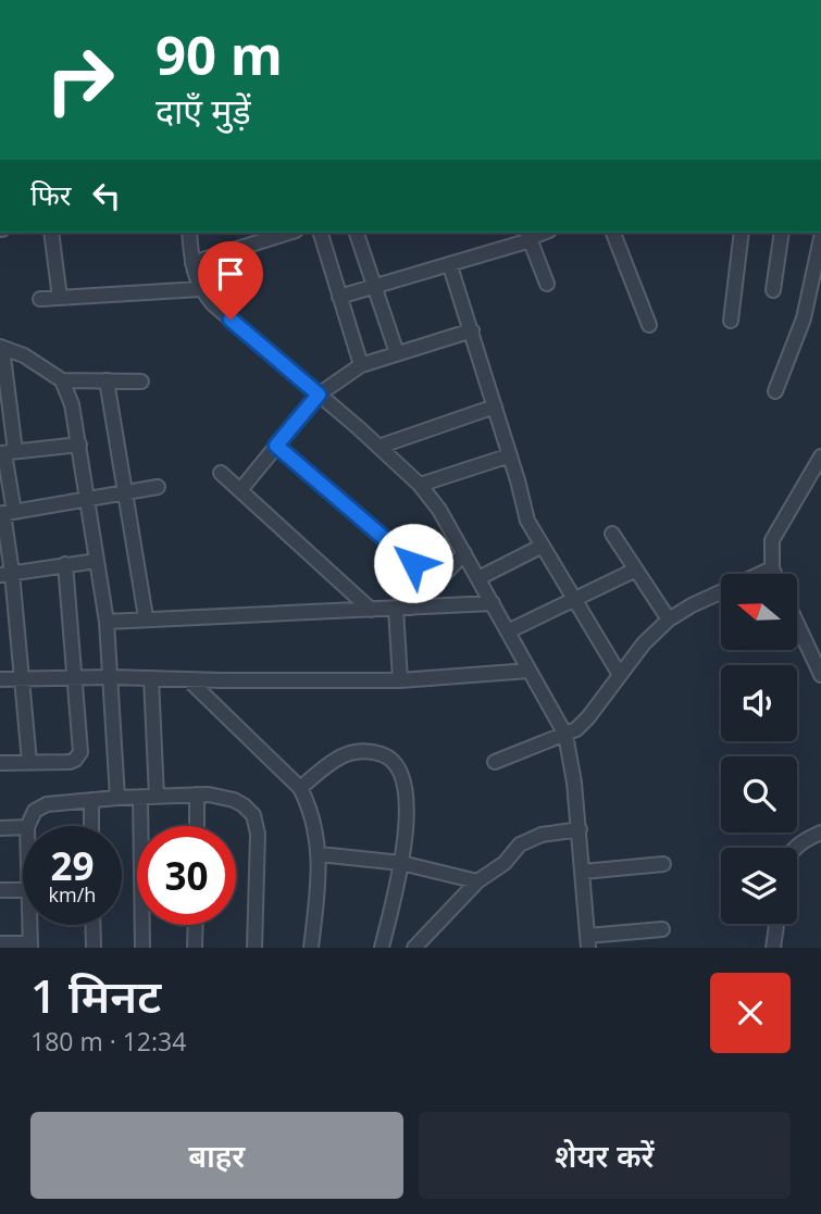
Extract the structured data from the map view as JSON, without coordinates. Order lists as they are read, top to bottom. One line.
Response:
{"north":"left","page":{"turn":["90 m","दाएँ मुड़ें"],"then":"फिर","speed":"29 km/h","limit":"30","heading":["1 मिनट","180 m · 12:34"],"buttons":["बाहर","शेयर करें"]}}
